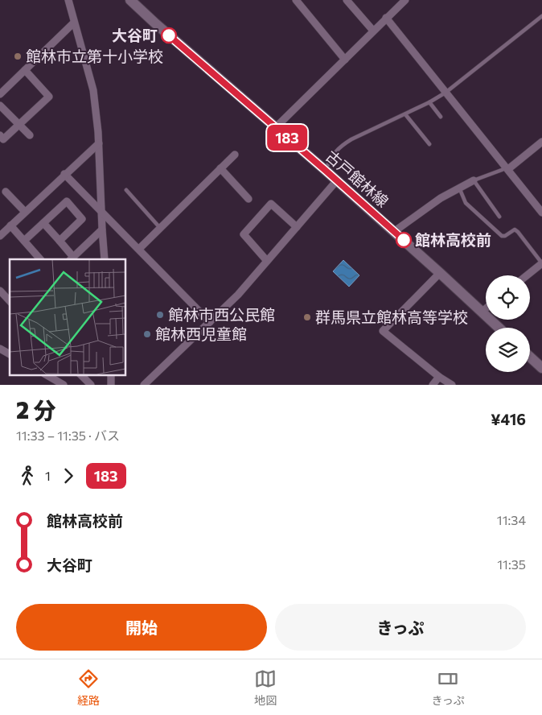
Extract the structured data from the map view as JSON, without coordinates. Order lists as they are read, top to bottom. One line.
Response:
{"streets":{"main road":["古戸館林線"]},"places":["大谷町","館林市立第十小学校","館林高校前","館林市西公民館","群馬県立館林高等学校","館林西児童館"],"lines":["bus line 183"],"page":{"on_map":"183","heading":["2 分","11:33 – 11:35 · バス","¥416"],"legs":["1","183"],"list":[{"name":"館林高校前","value":"11:34"},{"name":"大谷町","value":"11:35"}],"buttons":["開始","きっぷ"],"tabs":["経路","地図","きっぷ"]}}
